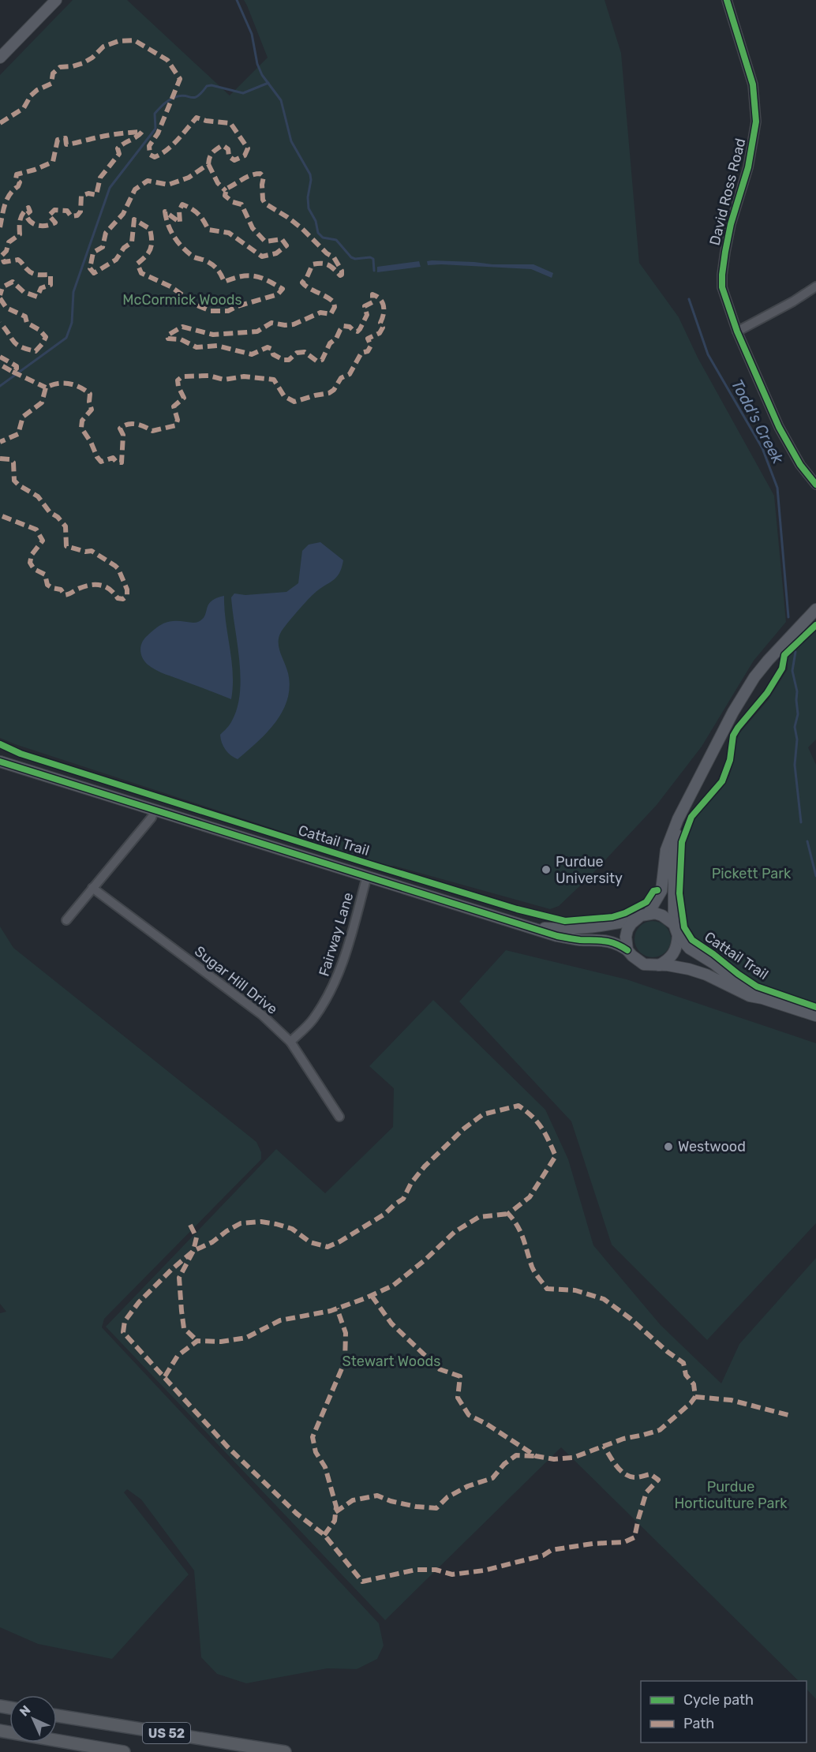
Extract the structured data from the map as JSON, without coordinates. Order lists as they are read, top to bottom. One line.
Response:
{"streets":{"main road":["US 52"],"street":["David Ross Road","Fairway Lane","Sugar Hill Drive"],"cycle path":["Cattail Trail"]},"crossings":[["Fairway Lane","Sugar Hill Drive"]],"water":["Todd's Creek"],"parks":["McCormick Woods","Pickett Park","Stewart Woods","Purdue Horticulture Park"],"places":["Purdue University","Westwood"],"legend":["Cycle path","Path"],"north":"top left"}
